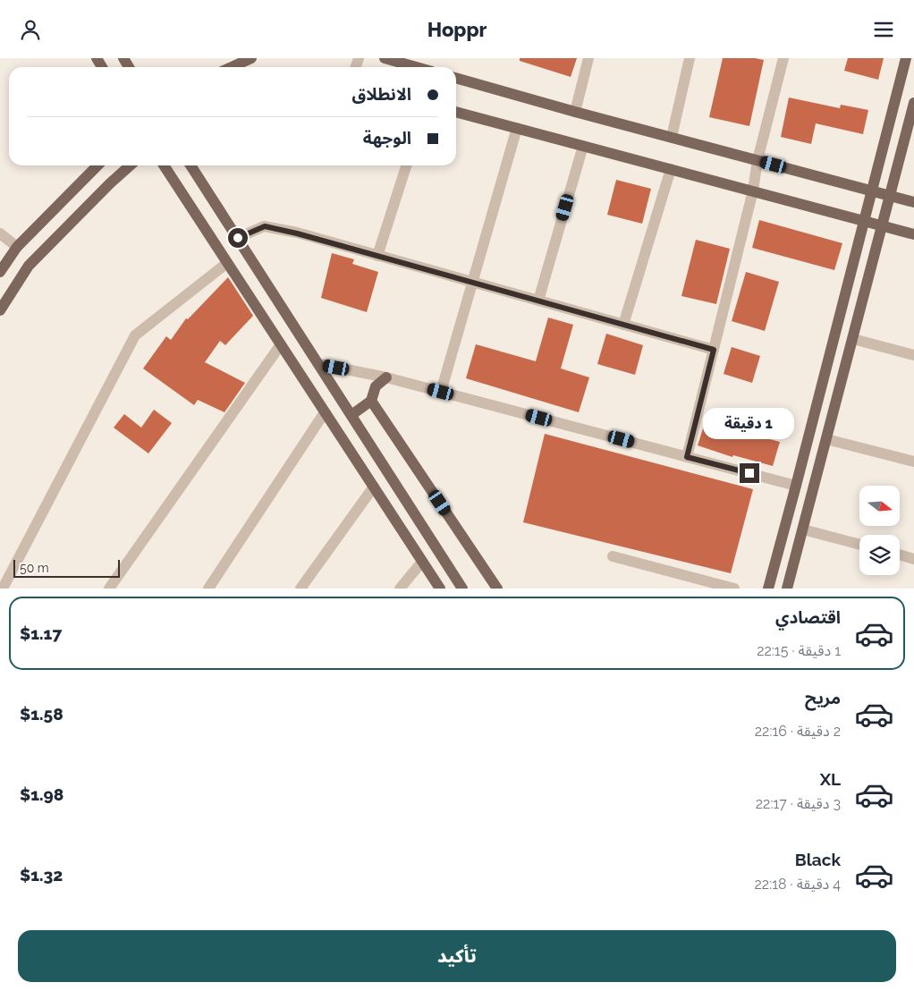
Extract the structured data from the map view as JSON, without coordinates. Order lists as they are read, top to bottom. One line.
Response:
{"scale_bar":"50 m","north":"right","page":{"header":"Hoppr","banner":["الانطلاق","الوجهة"],"bubble":"1 دقيقة","scale":"50 m","list":[{"name":"اقتصادي","note":"1 دقيقة · 22:15","value":"$1.17"},{"name":"مريح","note":"2 دقيقة · 22:16","value":"$1.58"},{"name":"XL","note":"3 دقيقة · 22:17","value":"$1.98"},{"name":"Black","note":"4 دقيقة · 22:18","value":"$1.32"}],"buttons":"تأكيد"}}
